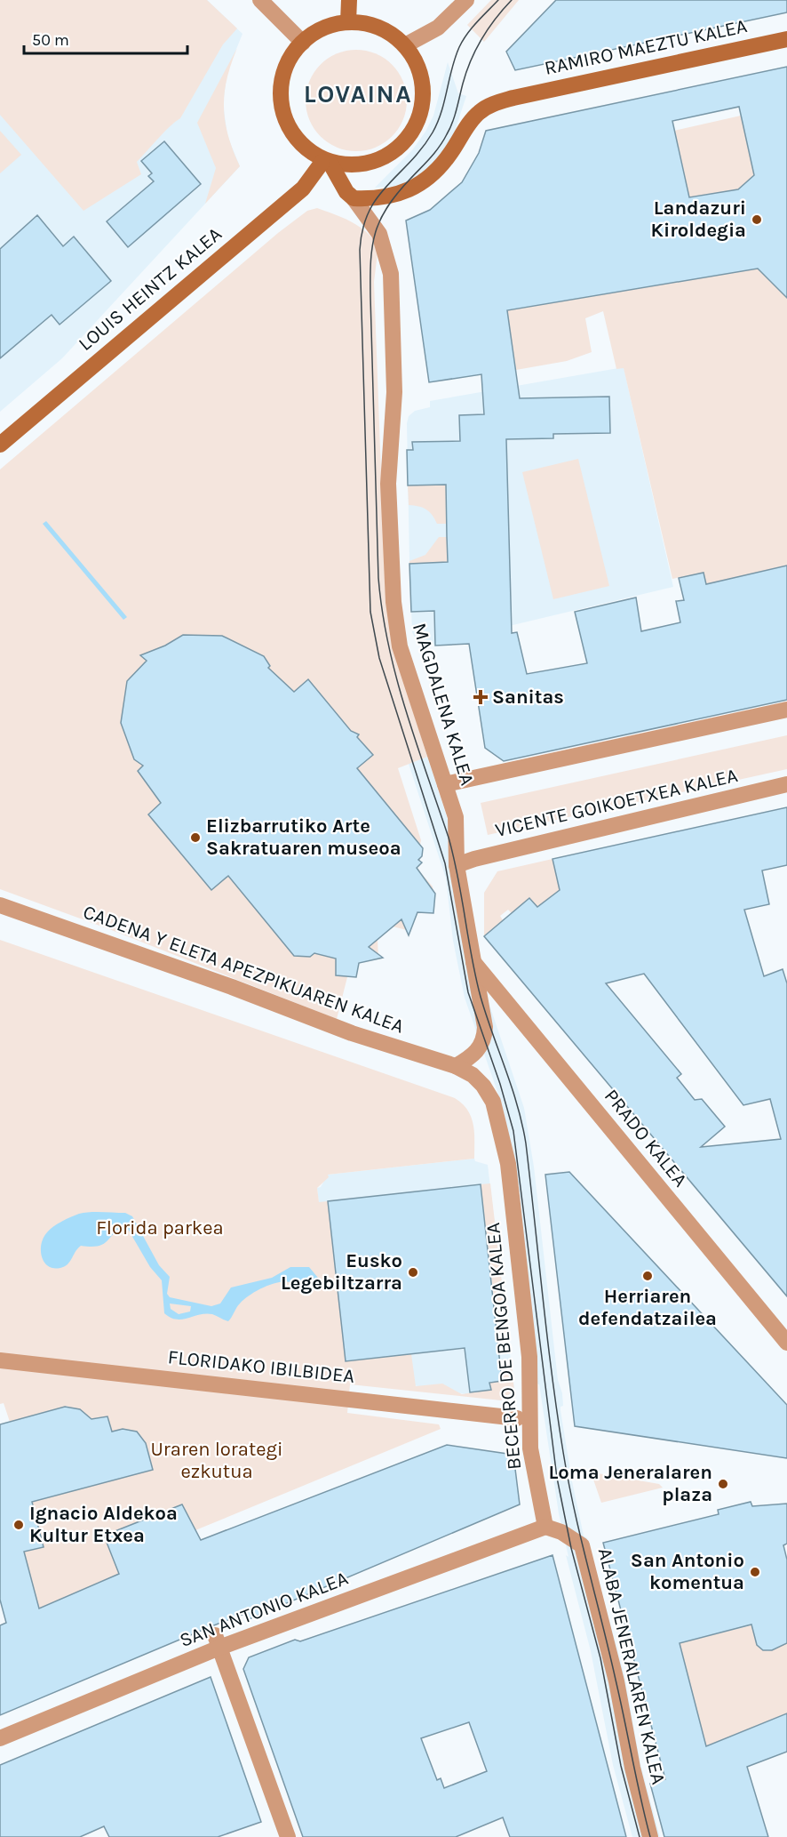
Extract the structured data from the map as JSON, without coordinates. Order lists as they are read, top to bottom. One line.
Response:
{"streets":{"main road":["RAMIRO MAEZTU KALEA","LOUIS HEINTZ KALEA","MAGDALENA KALEA"],"street":["VICENTE GOIKOETXEA KALEA","CADENA Y ELETA APEZPIKUAREN KALEA","PRADO KALEA","BECERRO DE BENGOA KALEA","FLORIDAKO IBILBIDEA","SAN ANTONIO KALEA","ALABA JENERALAREN KALEA"]},"crossings":[["RAMIRO MAEZTU KALEA","MAGDALENA KALEA"],["LOUIS HEINTZ KALEA","MAGDALENA KALEA"],["MAGDALENA KALEA","VICENTE GOIKOETXEA KALEA"],["MAGDALENA KALEA","CADENA Y ELETA APEZPIKUAREN KALEA"],["MAGDALENA KALEA","PRADO KALEA"],["CADENA Y ELETA APEZPIKUAREN KALEA","BECERRO DE BENGOA KALEA"],["BECERRO DE BENGOA KALEA","SAN ANTONIO KALEA"],["BECERRO DE BENGOA KALEA","ALABA JENERALAREN KALEA"],["SAN ANTONIO KALEA","ALABA JENERALAREN KALEA"]],"districts":["LOVAINA"],"parks":["Florida parkea","Uraren lorategi ezkutua"],"places":{"other":["Landazuri Kiroldegia","Elizbarrutiko Arte Sakratuaren museoa","Eusko Legebiltzarra","Herriaren defendatzailea","Loma Jeneralaren plaza","Ignacio Aldekoa Kultur Etxea","San Antonio komentua"],"health":["Sanitas"]},"scale_bar":"50 m"}
